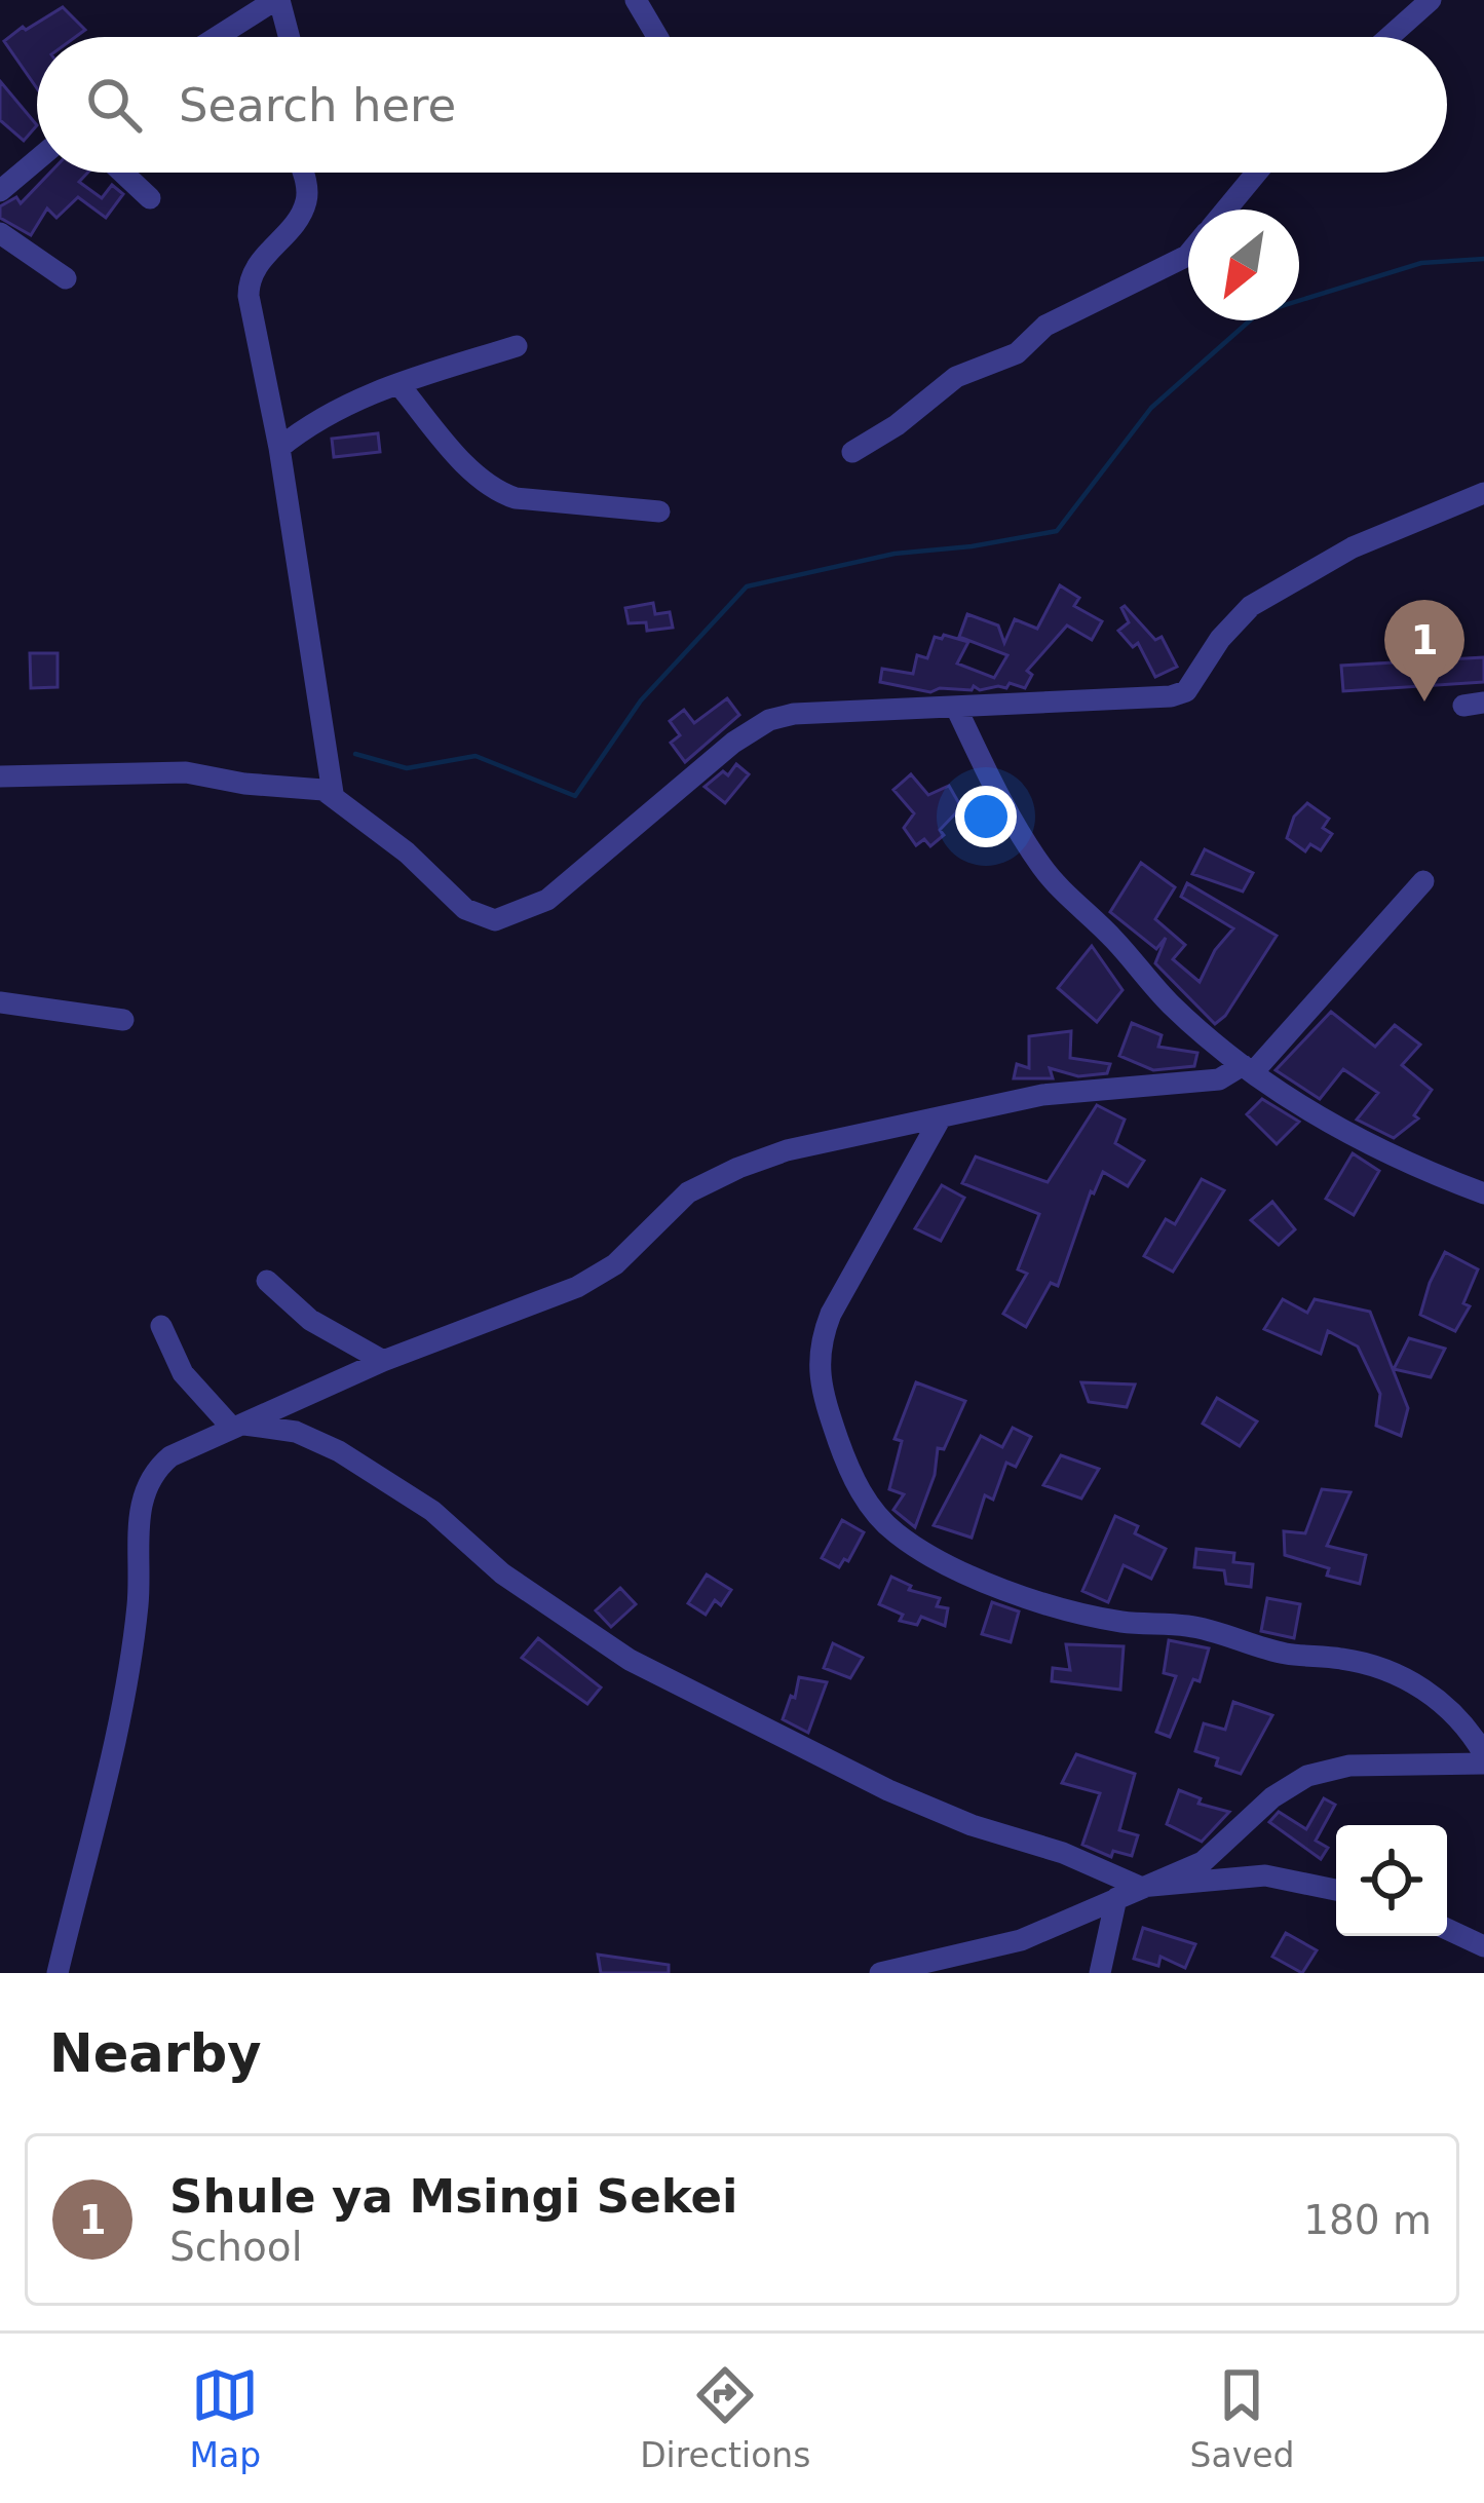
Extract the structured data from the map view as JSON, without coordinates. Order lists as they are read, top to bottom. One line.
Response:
{"north":"bottom left","page":{"search":"Search here","pins":"1","heading":"Nearby","list":[{"mark":"1","name":"Shule ya Msingi Sekei","note":"School","value":"180 m"}],"nav":["Map","Directions","Saved"]}}
